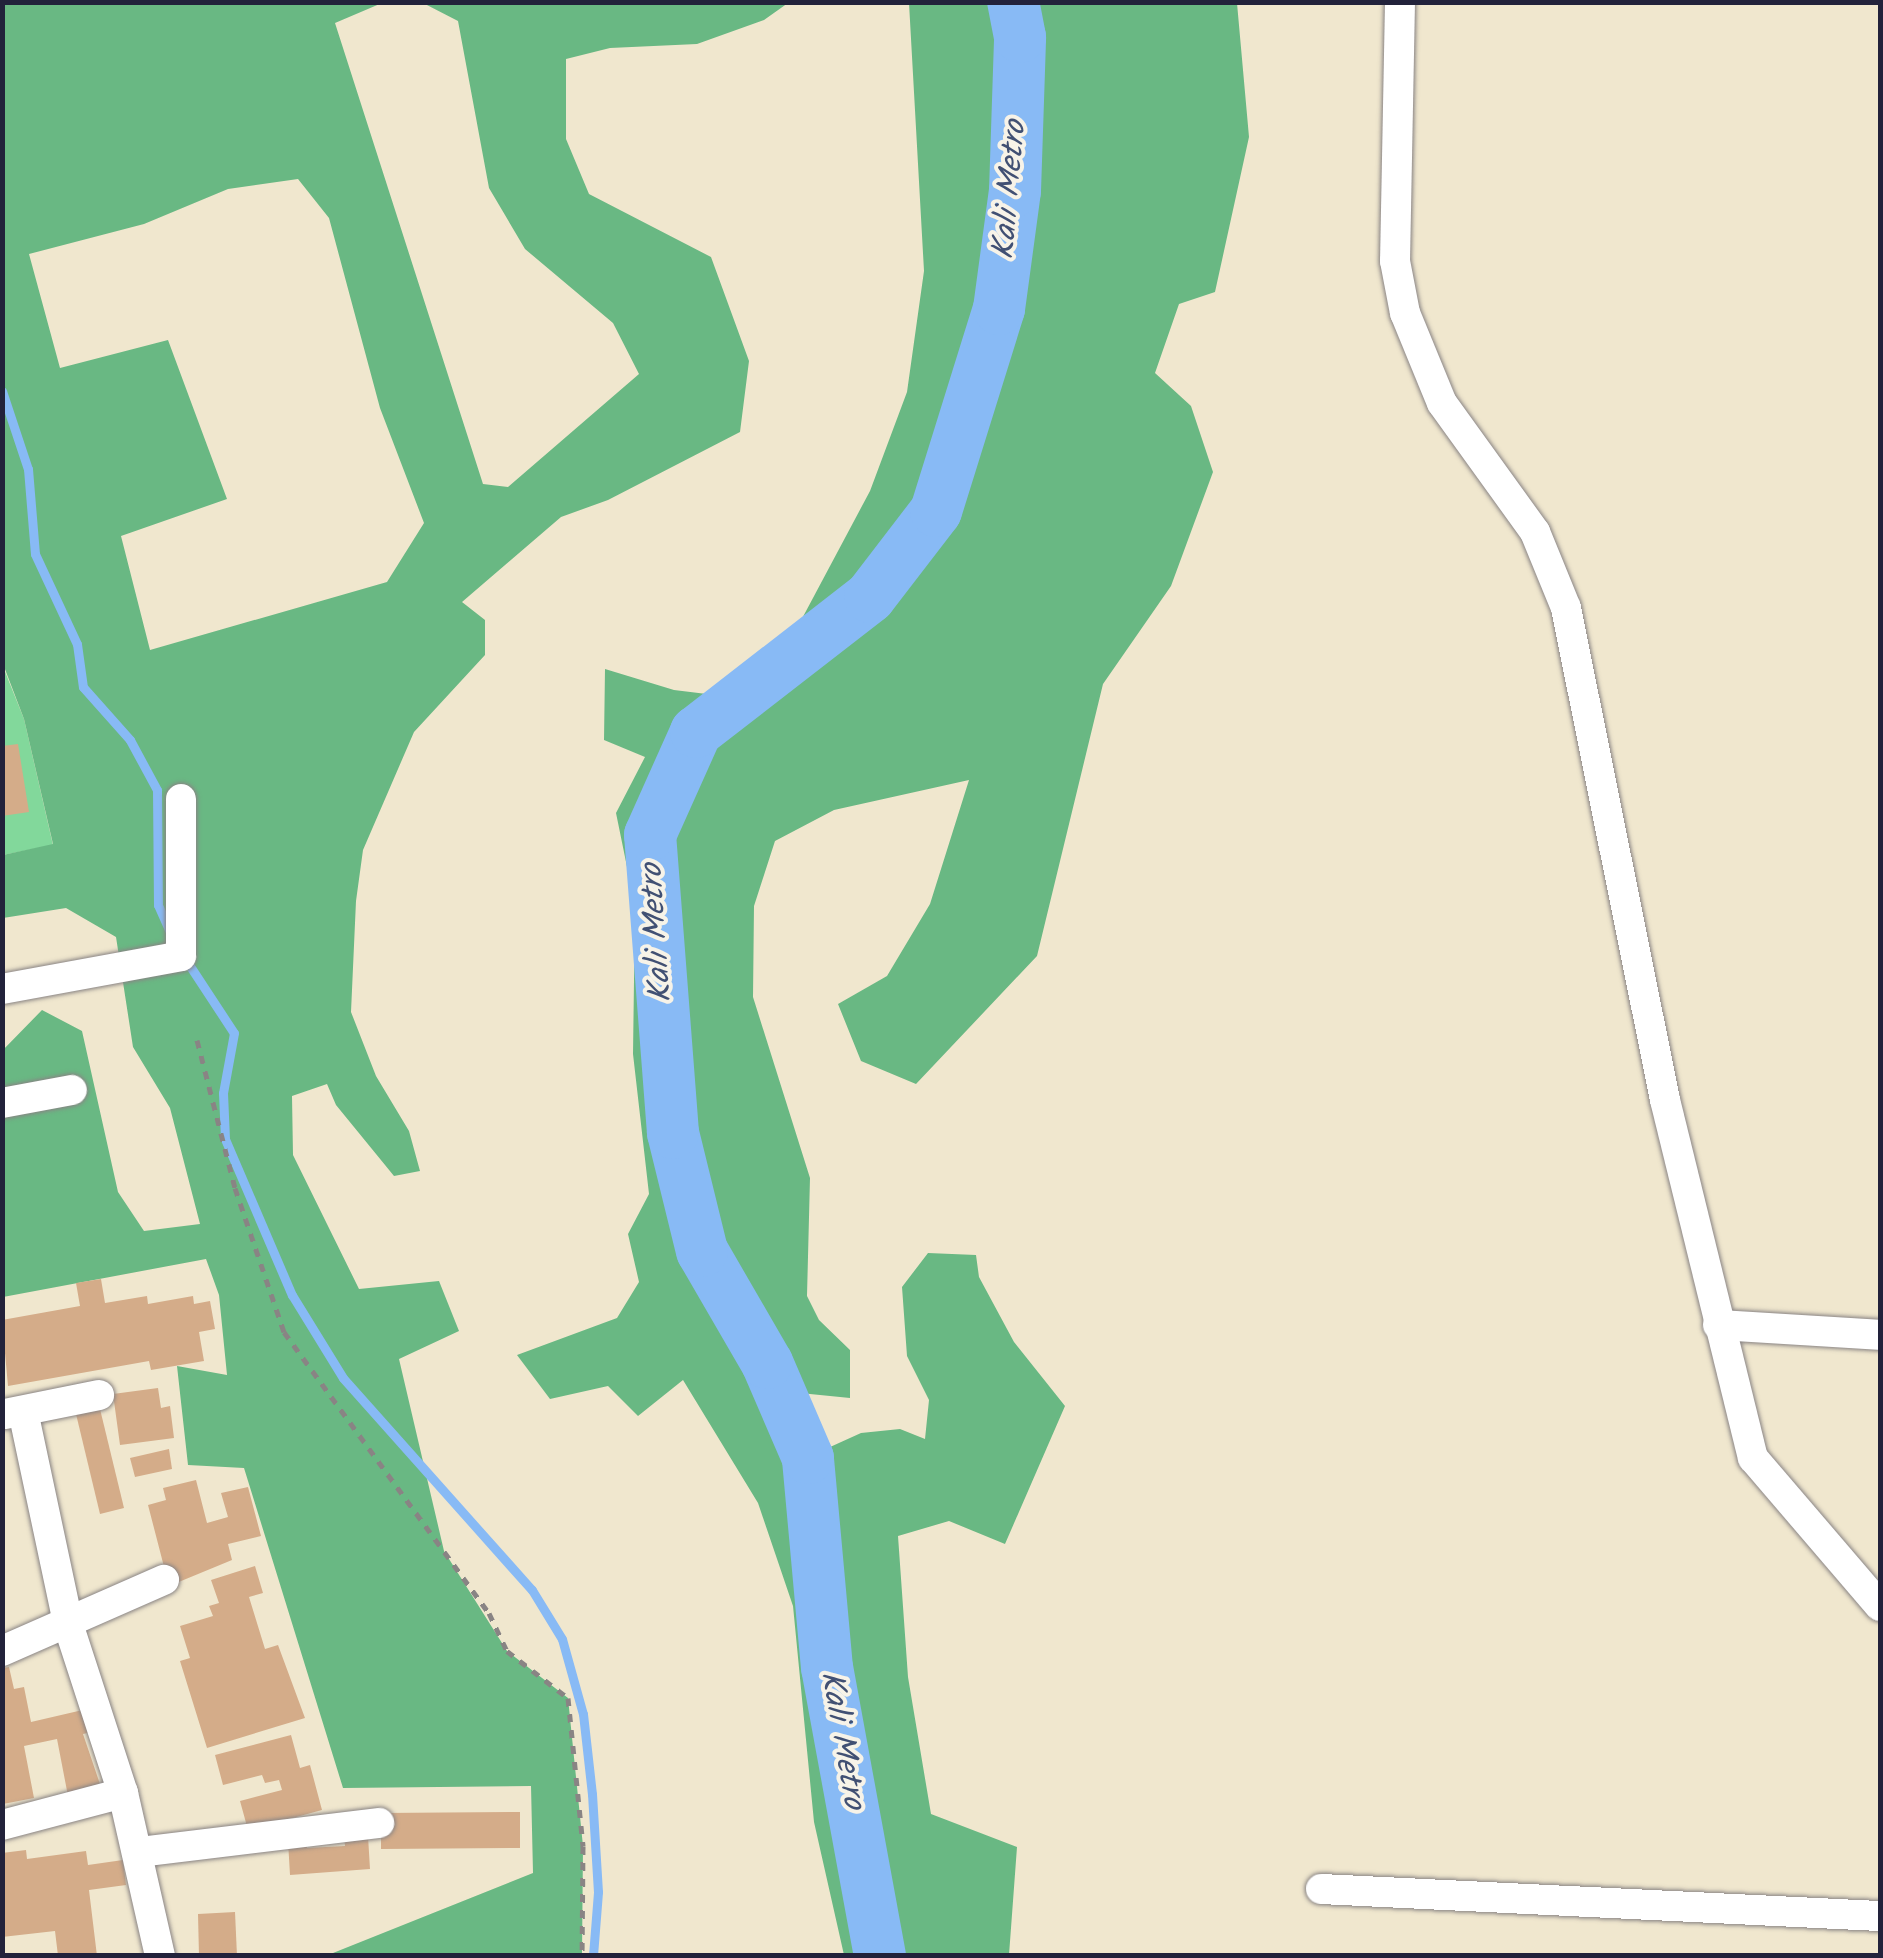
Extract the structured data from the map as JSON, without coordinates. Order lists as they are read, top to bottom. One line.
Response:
{"water":["Kali Metro"]}
